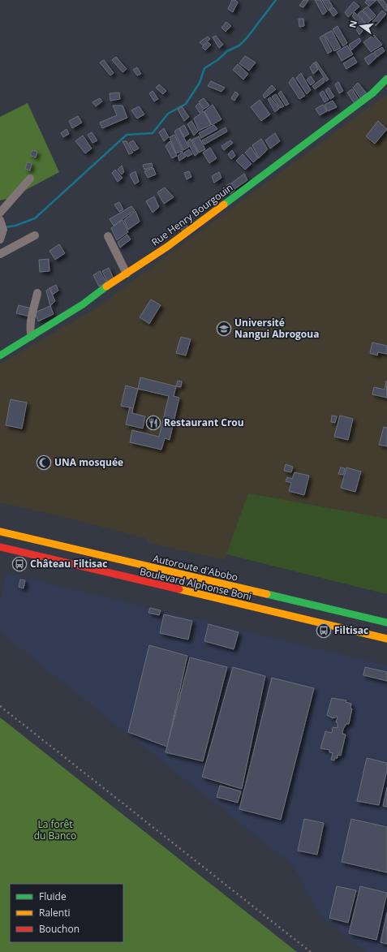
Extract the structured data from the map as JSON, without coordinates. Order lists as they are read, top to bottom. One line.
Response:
{"streets":{"main road":["Rue Henry Bourgouin","Autoroute d'Abobo","Boulevard Alphonse Boni"]},"parks":["La forêt du Banco"],"places":{"school or university":["Université Nangui Abrogoua"],"restaurant":["Restaurant Crou"],"mosque":["UNA mosquée"],"bus stop":["Château Filtisac","Filtisac"]},"legend":["Fluide","Ralenti","Bouchon"],"north":"left"}
